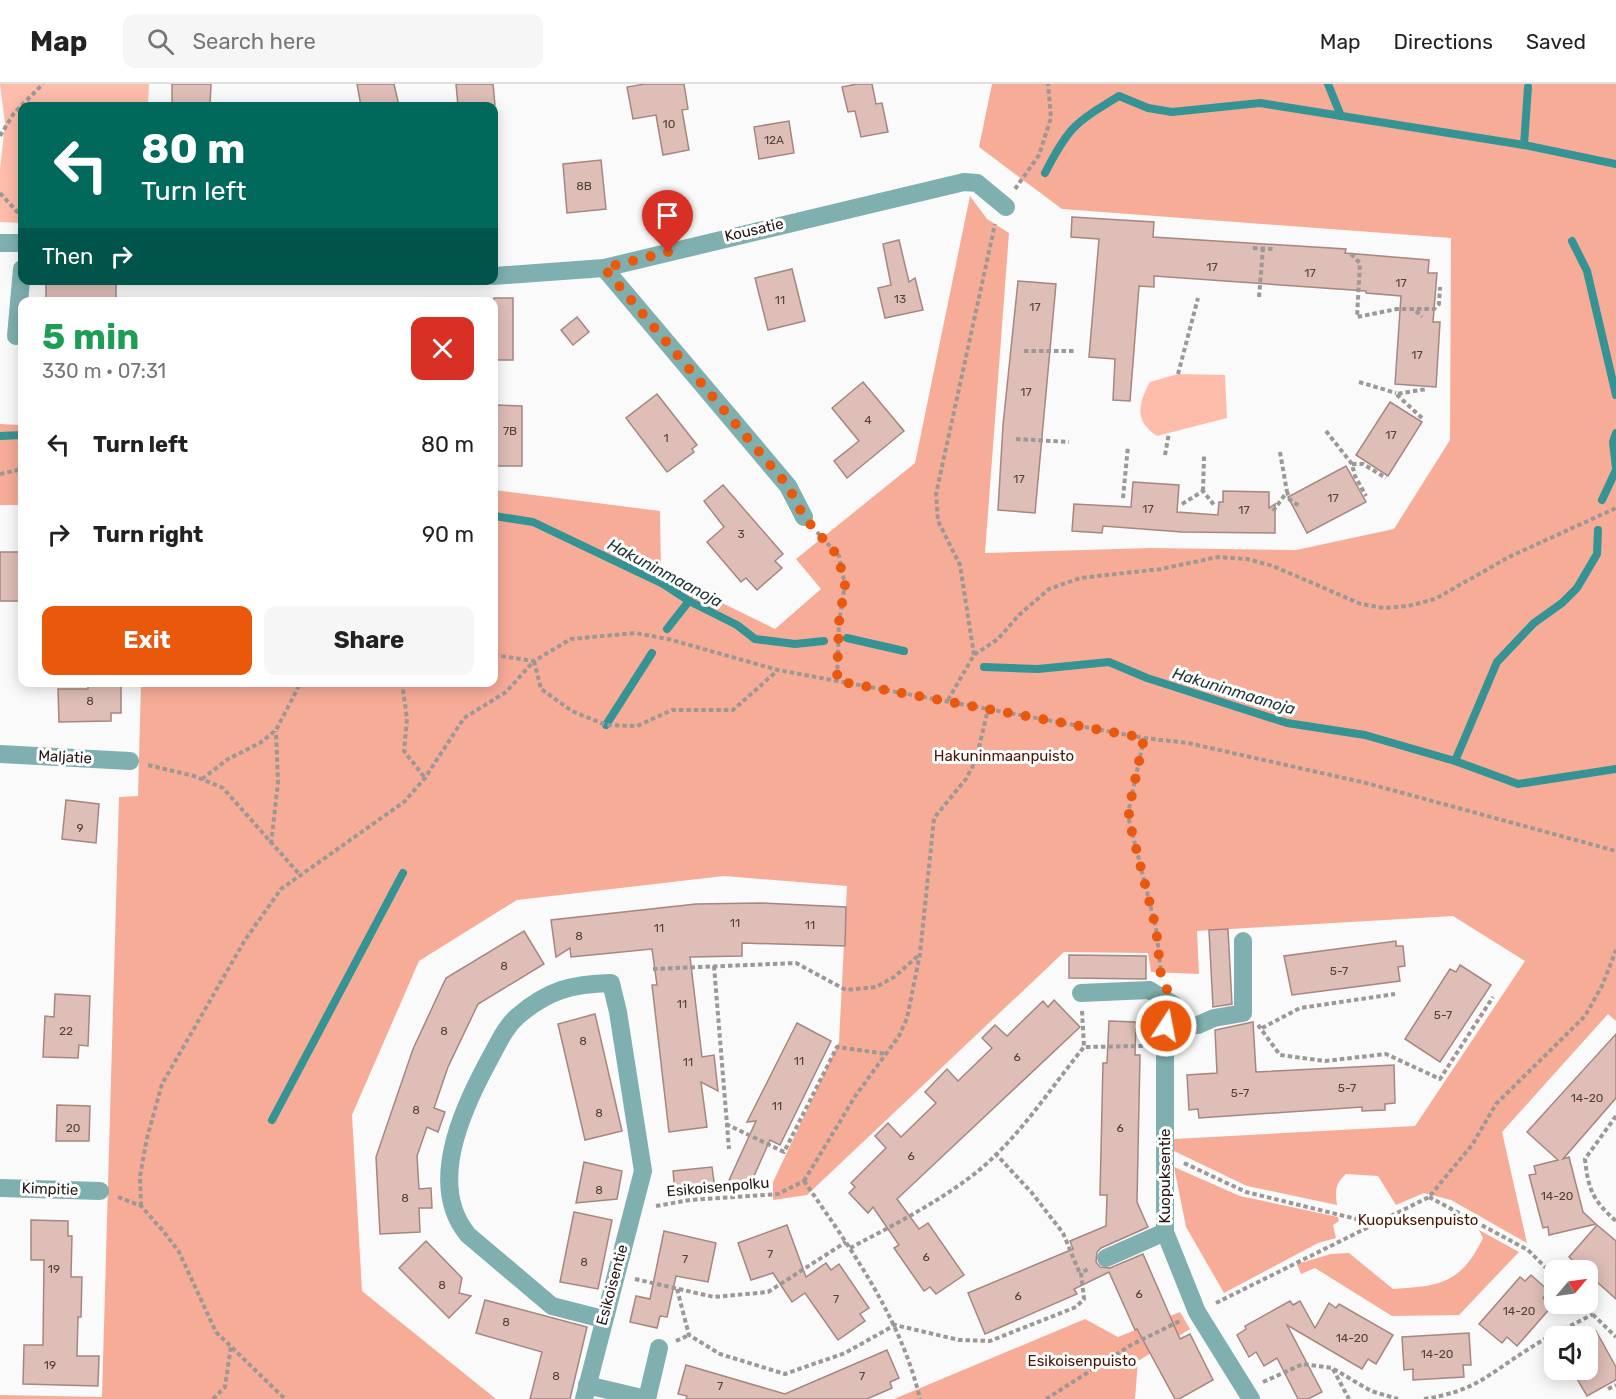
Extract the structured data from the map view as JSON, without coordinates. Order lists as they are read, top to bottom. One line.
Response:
{"streets":{"street":["Kousatie","Maljatie","Kuopuksentie","Kimpitie","Esikoisentie"],"path":["Esikoisenpolku"]},"crossings":[["Esikoisenpolku","Esikoisentie"]],"water":["Hakuninmaanoja"],"parks":["Hakuninmaanpuisto","Kuopuksenpuisto","Esikoisenpuisto"],"house_numbers":["10","12A","8B","17","17","17","13","11","17","17","17","4","7B","17","1","17","17","17","17","3","8","9","11","11","11","8","8","5-7","11","5-7","22","8","8","6","11","11","5-7","5-7","14-20","11","8","8","20","6","6","8","14-20","8","7","6","7","8","19","8","6","6","7","14-20","8","14-20","14-20","19","8","7","7"],"north":"top right","page":{"header":"Map","search":"Search here","nav":["Map","Directions","Saved"],"turn":["80 m","Turn left"],"then":"Then","heading":["5 min","330 m · 07:31"],"list":[{"name":"Turn left","value":"80 m"},{"name":"Turn right","value":"90 m"}],"buttons":["Exit","Share"]}}
